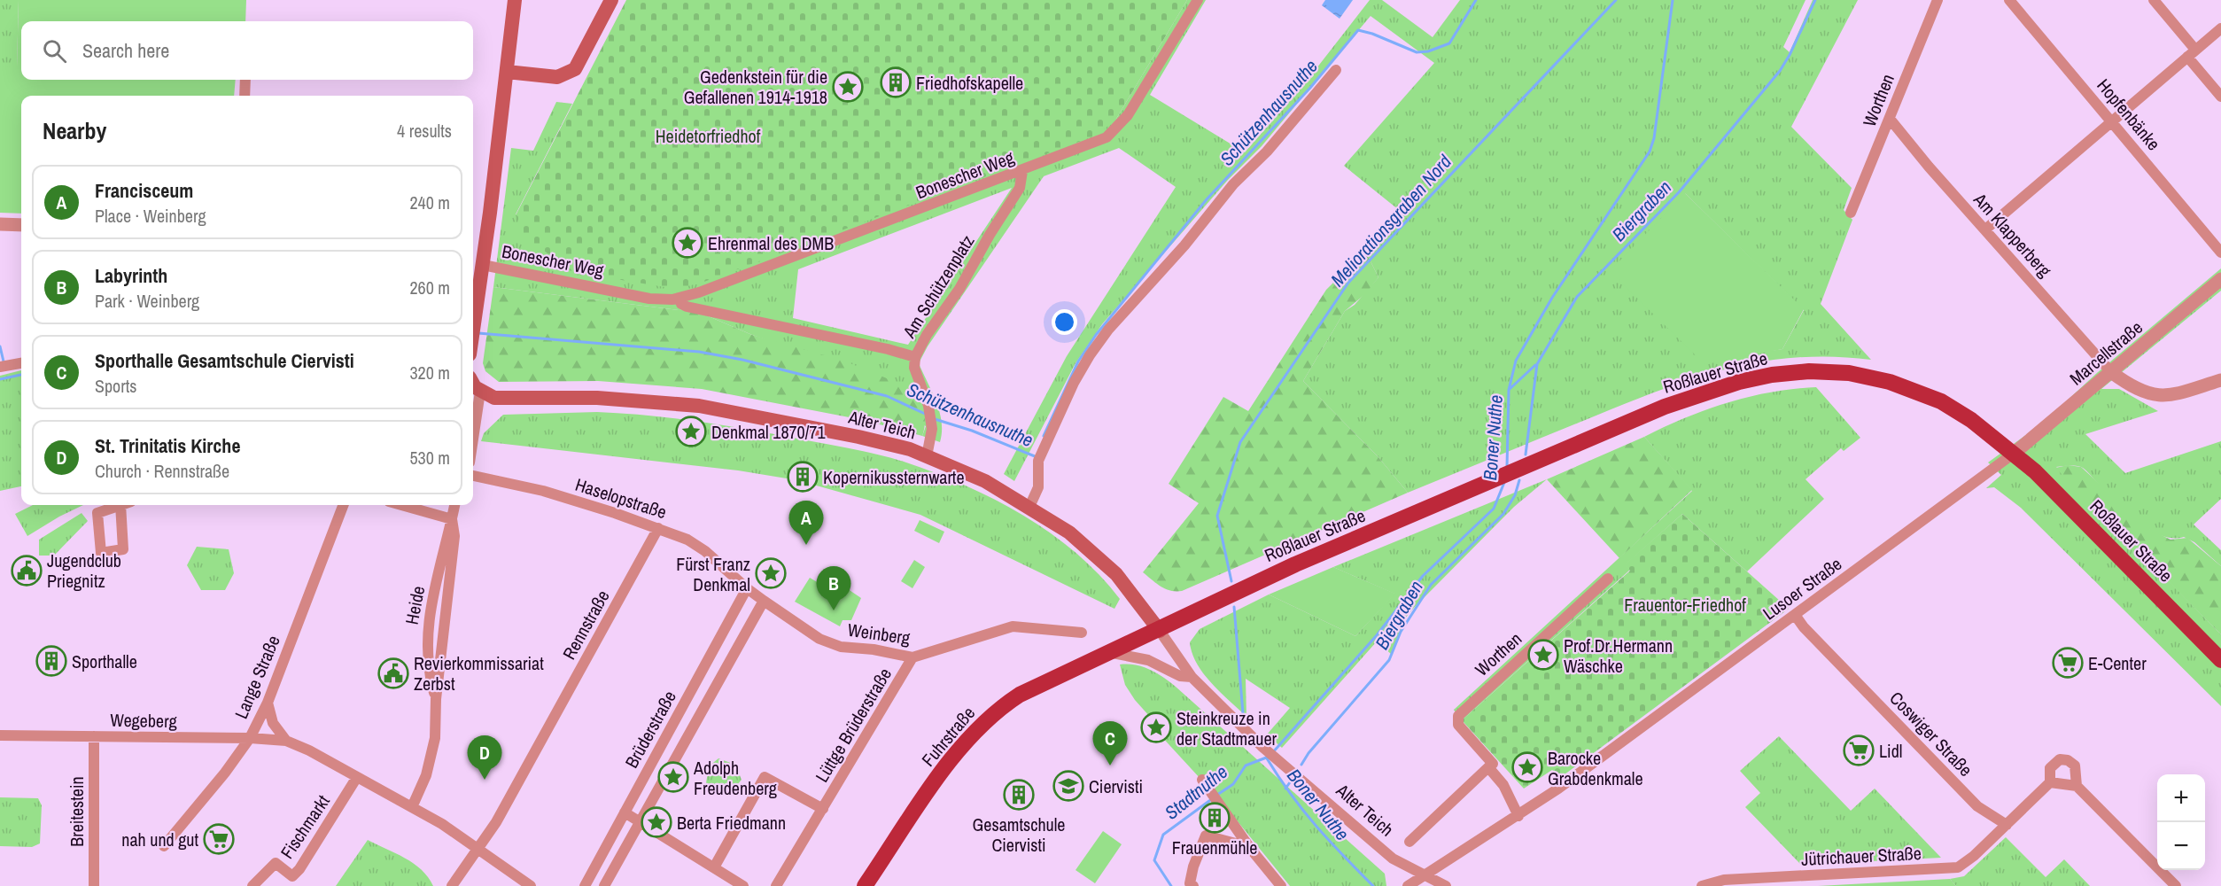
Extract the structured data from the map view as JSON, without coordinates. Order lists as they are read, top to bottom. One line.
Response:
{"streets":{"main road":["Roßlauer Straße","Alter Teich","Fuhrstraße"],"street":["Worthen","Hopfenbänke","Bonescher Weg","Am Klapperberg","Am Schützenplatz","Marcellstraße","Haselopstraße","Lusoer Straße","Heide","Rennstraße","Weinberg","Lange Straße","Wegeberg","Lüttge Brüderstraße","Brüderstraße","Coswiger Straße","Breitestein","Fischmarkt","Jütrichauer Straße"]},"crossings":[["Worthen","Am Klapperberg"],["Worthen","Lusoer Straße"],["Bonescher Weg","Am Schützenplatz"],["Am Klapperberg","Marcellstraße"],["Am Schützenplatz","Alter Teich"],["Marcellstraße","Roßlauer Straße"],["Marcellstraße","Lusoer Straße"],["Roßlauer Straße","Alter Teich"],["Roßlauer Straße","Lusoer Straße"],["Roßlauer Straße","Fuhrstraße"],["Alter Teich","Lusoer Straße"],["Alter Teich","Fuhrstraße"],["Haselopstraße","Rennstraße"],["Haselopstraße","Weinberg"],["Haselopstraße","Brüderstraße"],["Lusoer Straße","Coswiger Straße"],["Heide","Wegeberg"],["Rennstraße","Wegeberg"],["Weinberg","Lüttge Brüderstraße"],["Weinberg","Brüderstraße"],["Lange Straße","Wegeberg"],["Wegeberg","Breitestein"],["Wegeberg","Fischmarkt"],["Coswiger Straße","Jütrichauer Straße"]],"water":["Schützenhausnuthe","Biergraben","Meliorationsgraben Nord","Boner Nuthe","Stadtnuthe"],"parks":["Heidetorfriedhof","Frauentor-Friedhof"],"places":{"building":["Friedhofskapelle","Kopernikussternwarte","Sporthalle","Gesamtschule Ciervisti","Frauenmühle"],"place":["Gedenkstein für die Gefallenen 1914-1918","Ehrenmal des DMB","Denkmal 1870/71","Fürst Franz Denkmal","Prof.Dr.Hermann Wäschke","Steinkreuze in der Stadtmauer","Barocke Grabdenkmale","Adolph Freudenberg","Berta Friedmann"],"public building":["Jugendclub Priegnitz","Revierkommissariat Zerbst"],"supermarket":["E-Center","Lidl","nah und gut"],"school or university":["Ciervisti"]},"page":{"search":"Search here","heading":["Nearby","4 results"],"list":[{"mark":"A","name":"Francisceum","note":"Place · Weinberg","value":"240 m"},{"mark":"B","name":"Labyrinth","note":"Park · Weinberg","value":"260 m"},{"mark":"C","name":"Sporthalle Gesamtschule Ciervisti","note":"Sports","value":"320 m"},{"mark":"D","name":"St. Trinitatis Kirche","note":"Church · Rennstraße","value":"530 m"}],"pins":["A","B","C","D"],"map_buttons":["+","−"]}}
